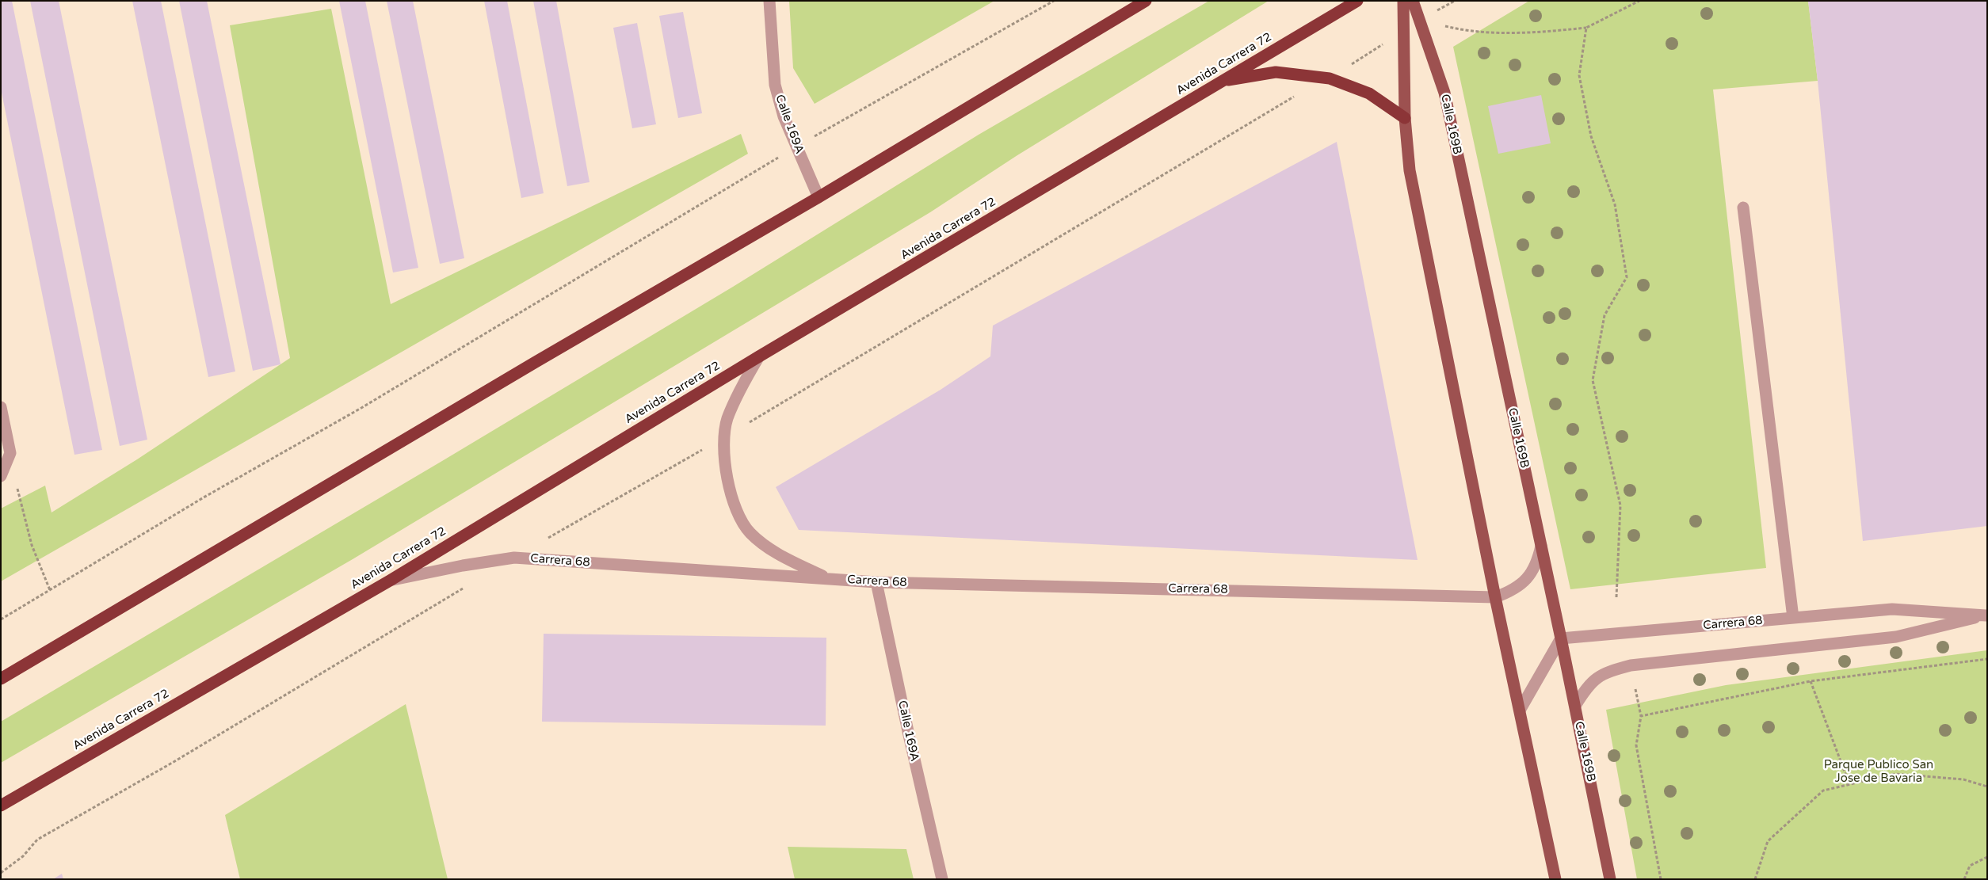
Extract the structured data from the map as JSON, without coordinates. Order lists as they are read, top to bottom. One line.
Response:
{"streets":{"highway":["Avenida Carrera 72"],"main road":["Calle 169B"],"street":["Calle 169A","Carrera 68"]},"crossings":[["Avenida Carrera 72","Carrera 68"],["Calle 169A","Carrera 68"],["Calle 169B","Carrera 68"]],"parks":["Parque Publico San Jose de Bavaria"]}
